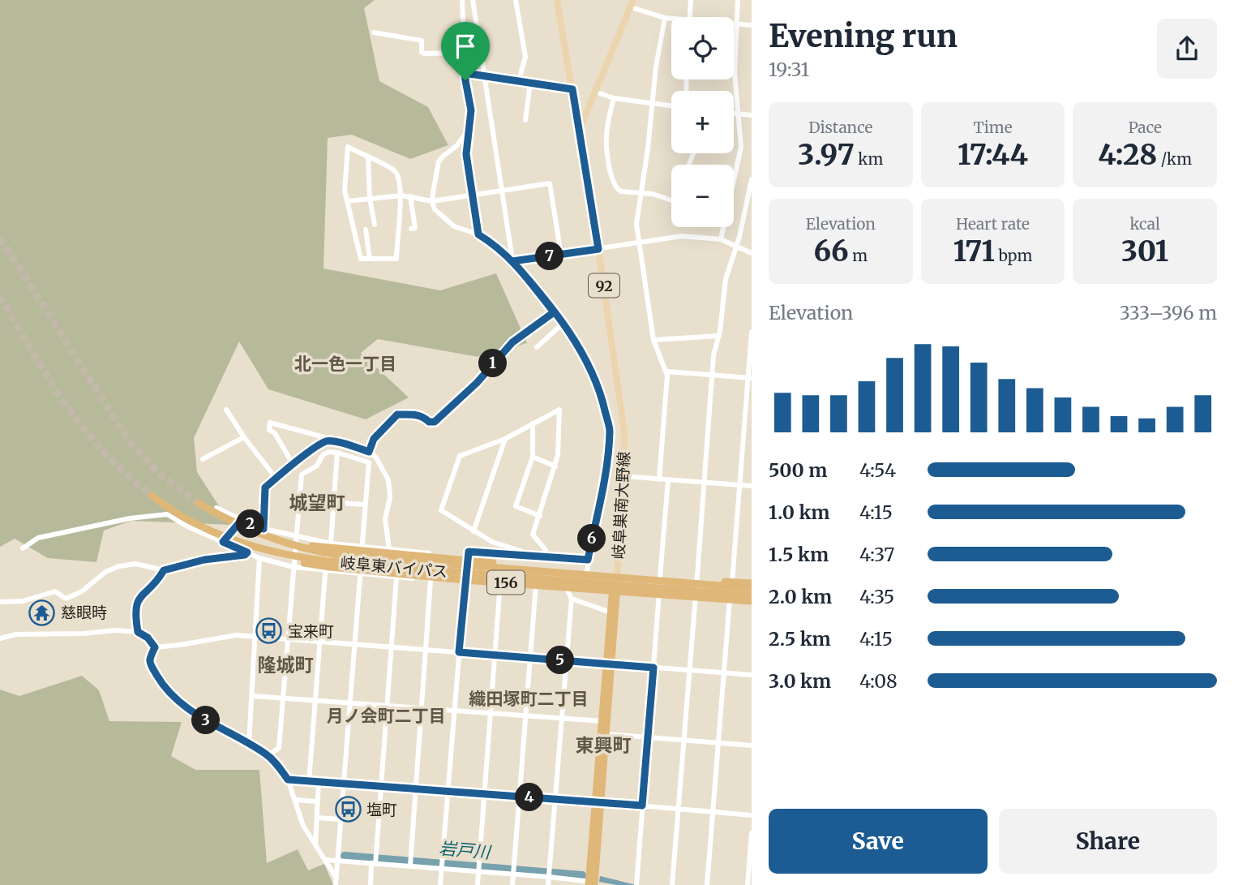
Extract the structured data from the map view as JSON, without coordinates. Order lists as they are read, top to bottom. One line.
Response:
{"streets":{"highway":["岐阜東バイパス","156"],"main road":["92","岐阜巣南大野線"]},"crossings":[["岐阜巣南大野線","156"],["岐阜東バイパス","156"]],"districts":["北一色一丁目","城望町","隆城町","織田塚町二丁目","月ノ会町二丁目","東興町"],"water":["岩戸川"],"places":{"temple":["慈眼時"],"bus stop":["宝来町","塩町"]},"page":{"heading":["Evening run","19:31"],"map_buttons":["+","−"],"stats":[["Distance","3.97 km"],["Time","17:44"],["Pace","4:28 /km"],["Elevation","66 m"],["Heart rate","171 bpm"],["kcal","301"]],"pins":["7","1","2","6","5","3","4"],"chart":["Elevation","333–396 m"],"list":[{"name":"500 m","note":"4:54"},{"name":"1.0 km","note":"4:15"},{"name":"1.5 km","note":"4:37"},{"name":"2.0 km","note":"4:35"},{"name":"2.5 km","note":"4:15"},{"name":"3.0 km","note":"4:08"}],"buttons":["Save","Share"]}}
